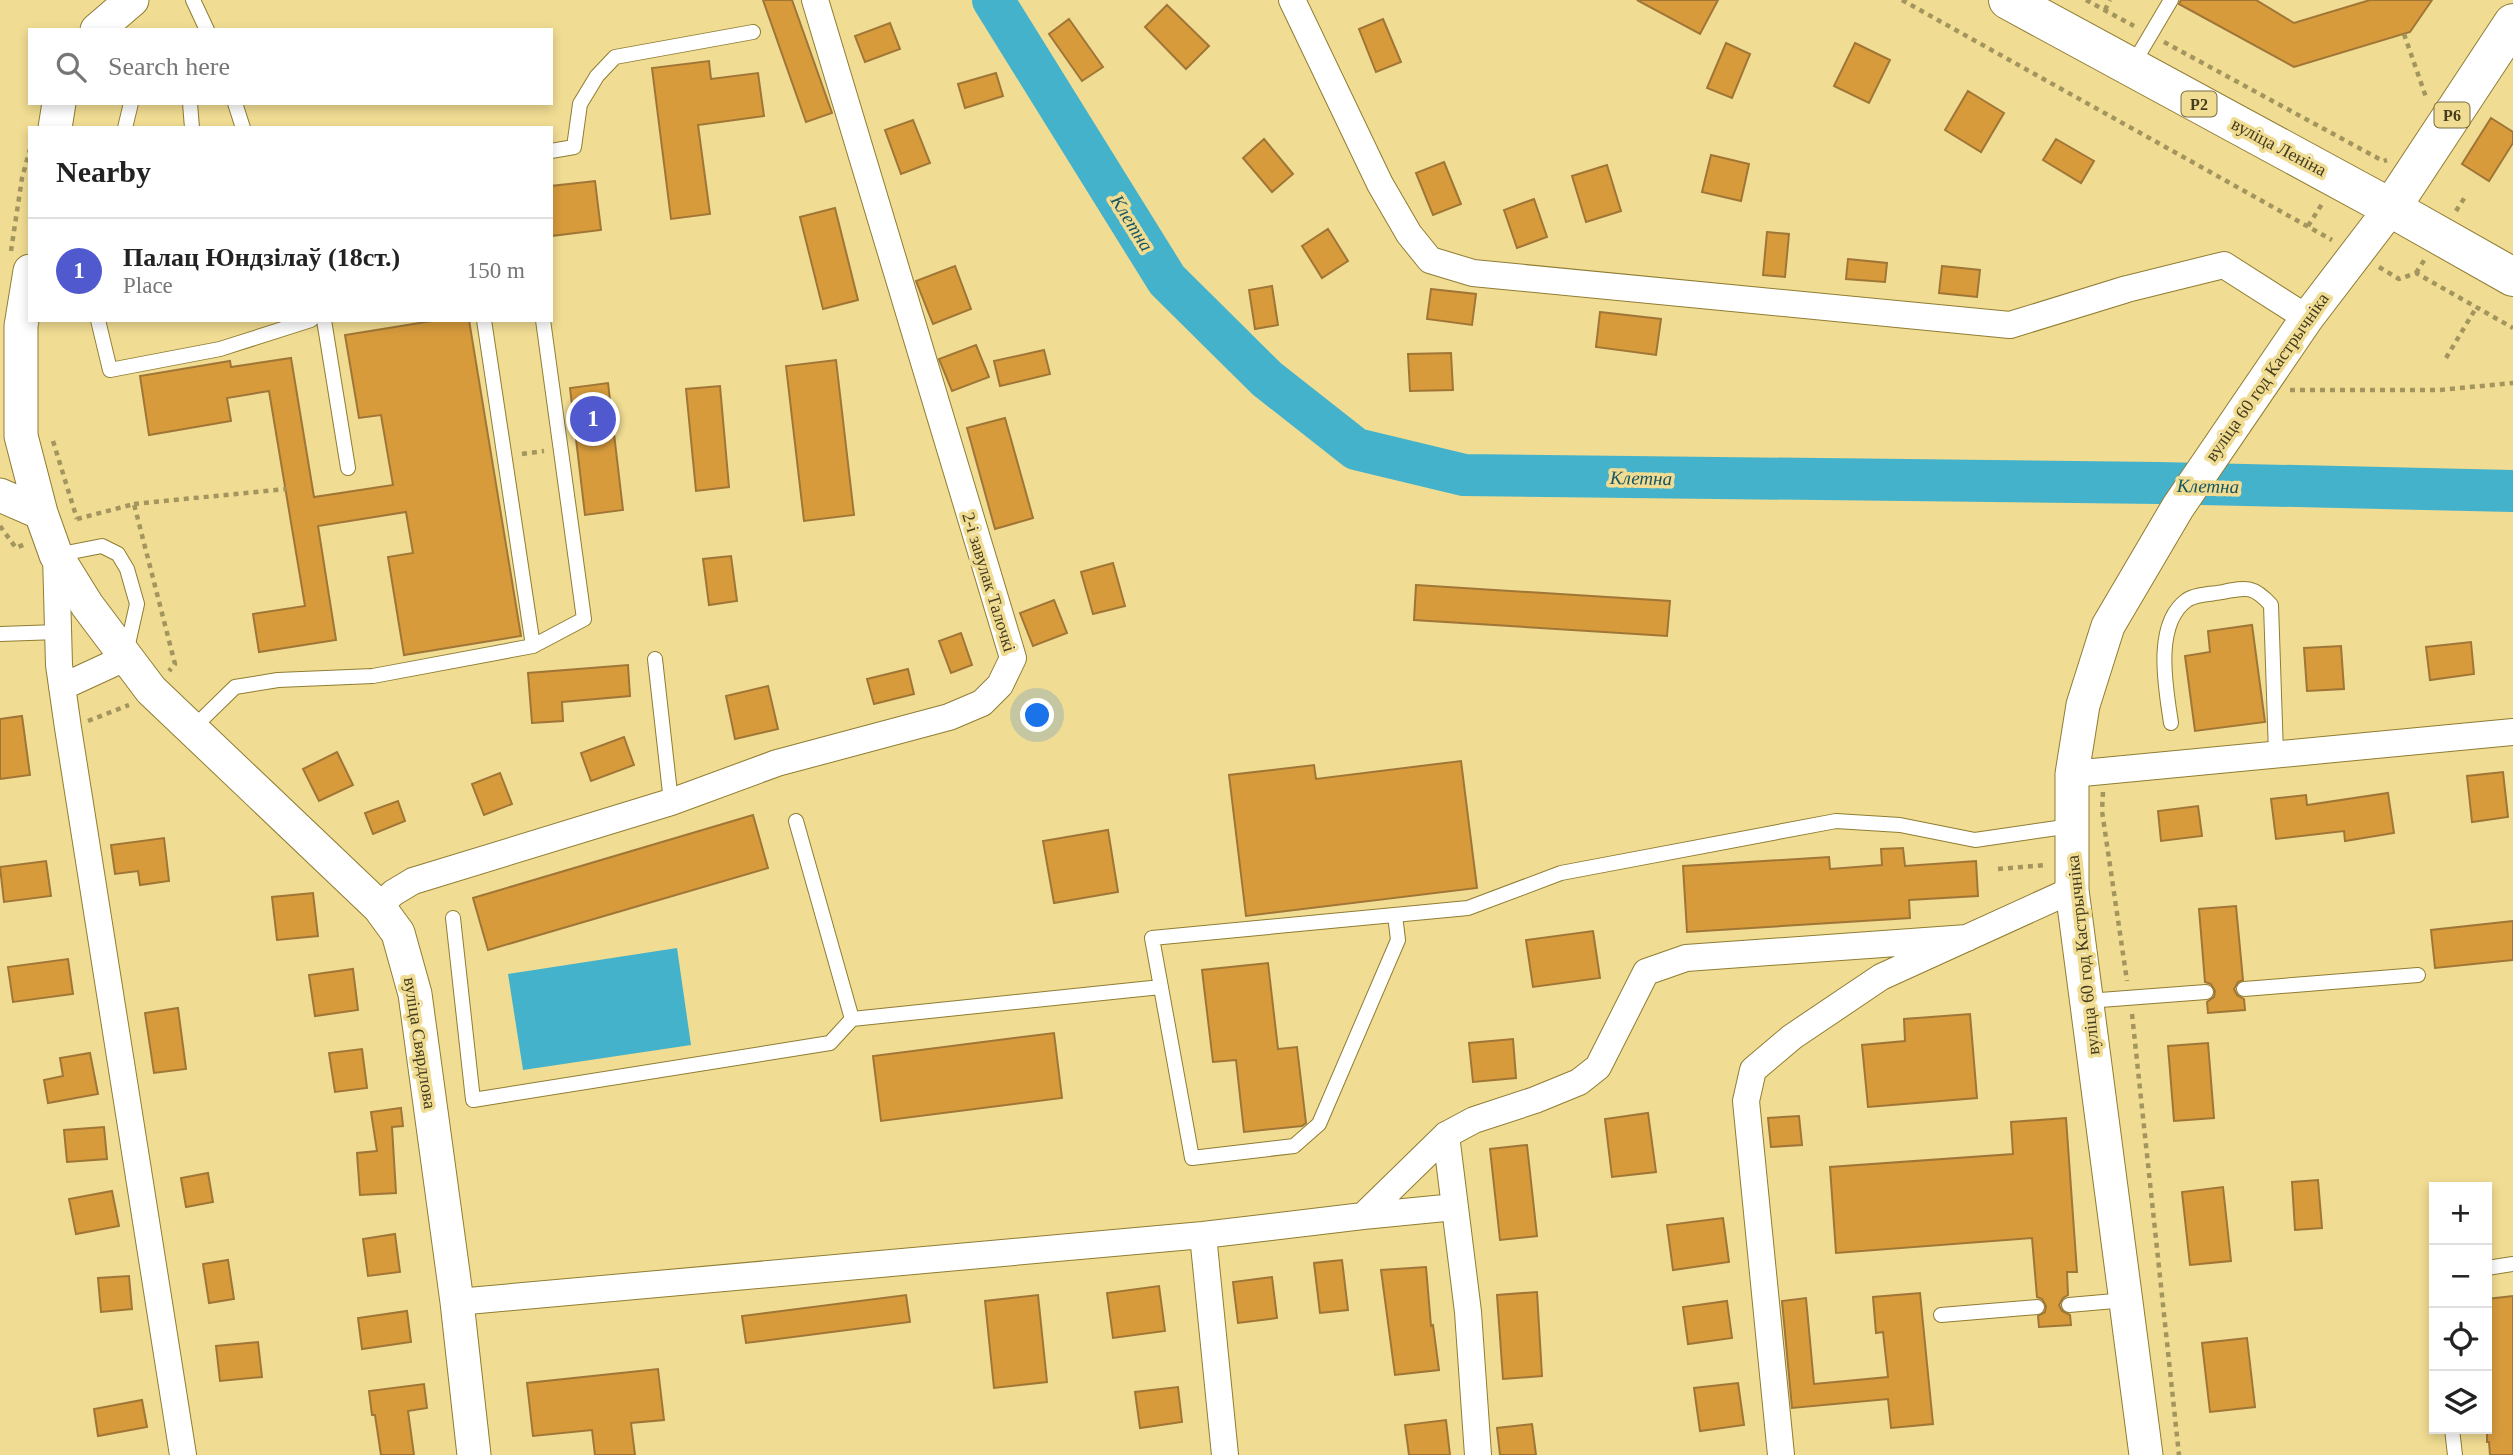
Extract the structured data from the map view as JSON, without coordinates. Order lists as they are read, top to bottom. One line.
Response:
{"streets":{"main road":["Р2","Р6","вуліца Леніна"],"street":["вуліца 60 год Кастрычніка","2-і завулак Талочкі","вуліца Свярдлова"]},"crossings":[["Р6","вуліца Леніна"],["Р6","вуліца 60 год Кастрычніка"],["вуліца Леніна","вуліца 60 год Кастрычніка"],["2-і завулак Талочкі","вуліца Свярдлова"]],"water":["Клетна"],"page":{"search":"Search here","heading":"Nearby","list":[{"mark":"1","name":"Палац Юндзілаў (18ст.)","note":"Place","value":"150 m"}],"pins":"1","map_buttons":["+","−"]}}
